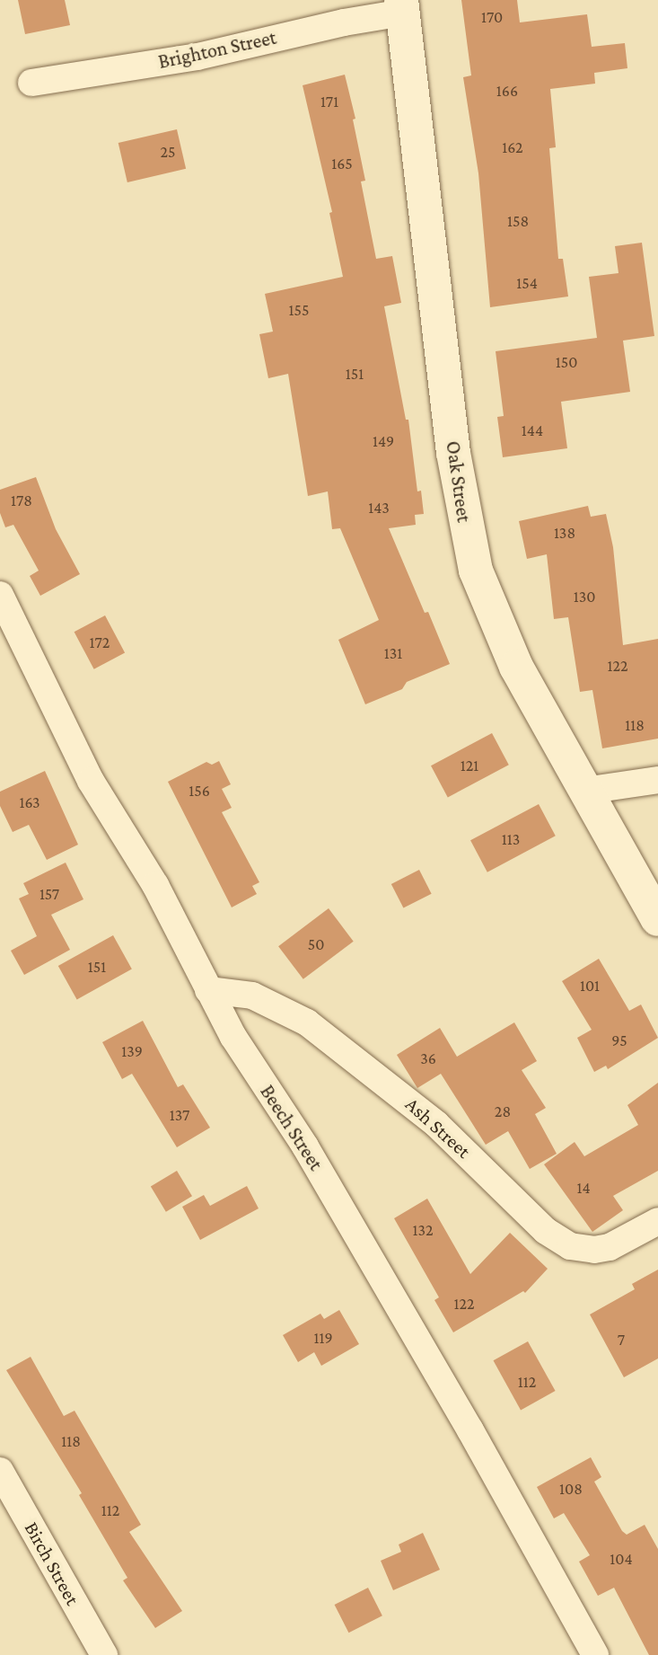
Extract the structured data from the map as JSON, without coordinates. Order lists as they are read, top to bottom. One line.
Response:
{"streets":{"street":["Brighton Street","Oak Street","Beech Street","Ash Street","Birch Street"]},"crossings":[["Brighton Street","Oak Street"],["Beech Street","Ash Street"]],"house_numbers":["170","166","171","162","25","165","158","154","155","150","151","144","149","178","143","138","130","172","131","122","118","121","156","163","113","157","50","151","101","95","139","36","28","137","14","132","122","119","7","112","118","108","112","104"]}
